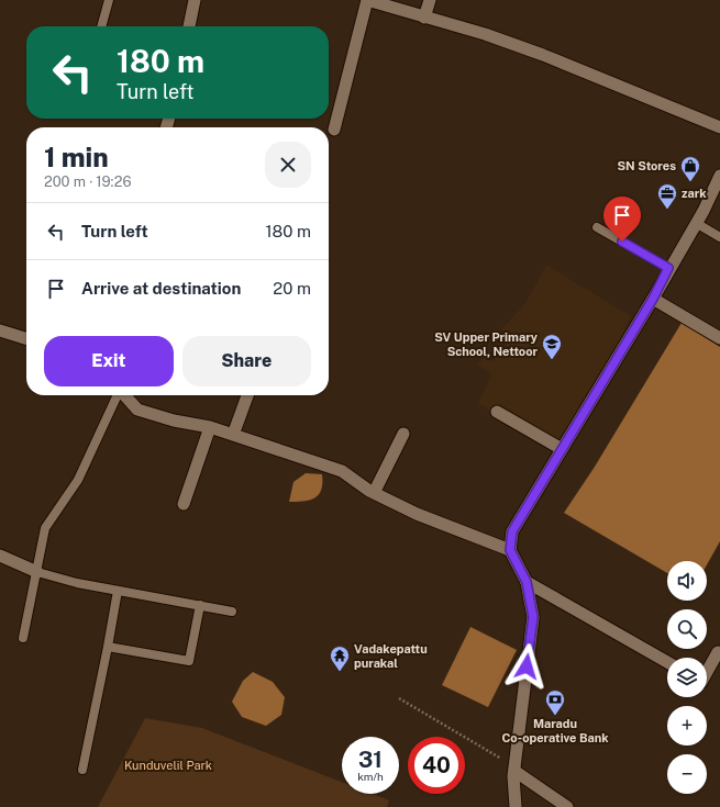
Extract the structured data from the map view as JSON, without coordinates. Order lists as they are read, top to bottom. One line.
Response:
{"parks":["Kunduvelil Park"],"places":{"shop":["SN Stores"],"office":["zark"],"school or university":["SV Upper Primary School, Nettoor"],"temple":["Vadakepattu purakal"],"bank":["Maradu Co-operative Bank"]},"page":{"turn":["180 m","Turn left"],"heading":["1 min","200 m · 19:26"],"list":[{"name":"Turn left","value":"180 m"},{"name":"Arrive at destination","value":"20 m"}],"buttons":["Exit","Share"],"map_buttons":["+","−"],"speed":"31 km/h","limit":"40"}}
